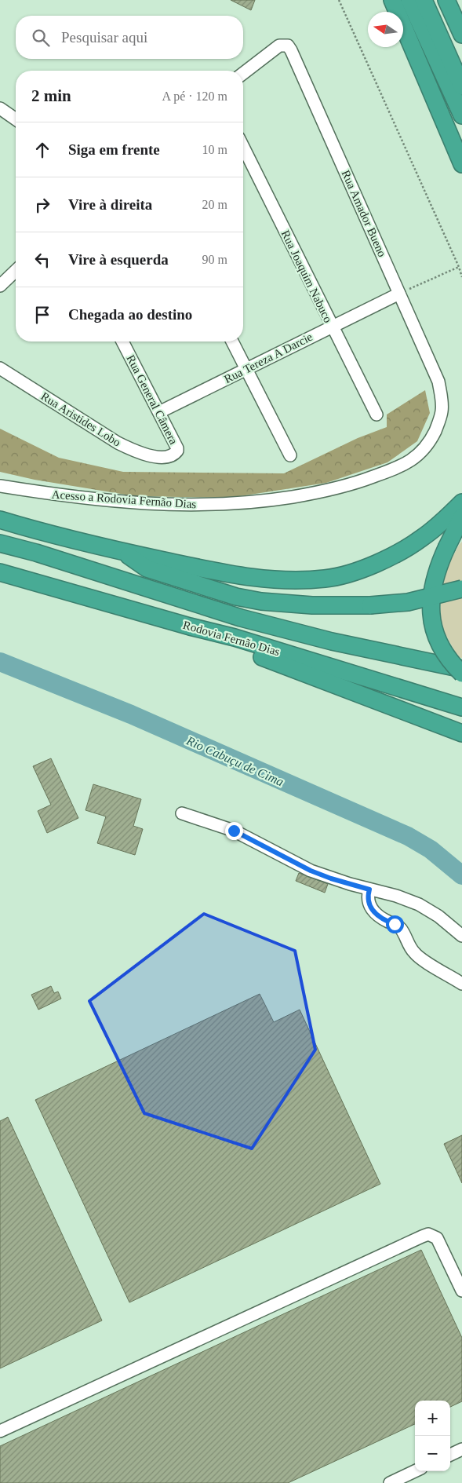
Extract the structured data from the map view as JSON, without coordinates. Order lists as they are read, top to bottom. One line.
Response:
{"streets":{"highway":["Rodovia Fernão Dias"],"street":["Rua Amador Bueno","Rua Joaquim Nabuco","Rua Tereza A Darcie","Rua General Câmera","Rua Aristides Lobo","Acesso a Rodovia Fernão Dias"]},"crossings":[["Rua Amador Bueno","Rua Tereza A Darcie"],["Rua Amador Bueno","Acesso a Rodovia Fernão Dias"],["Rua Joaquim Nabuco","Rua Tereza A Darcie"],["Rua Tereza A Darcie","Rua General Câmera"],["Rua General Câmera","Rua Aristides Lobo"]],"water":["Rio Cabuçu de Cima"],"north":"left","page":{"search":"Pesquisar aqui","heading":["2 min","A pé · 120 m"],"list":[["Siga em frente","10 m"],["Vire à direita","20 m"],["Vire à esquerda","90 m"],"Chegada ao destino"],"map_buttons":["+","−"]}}
